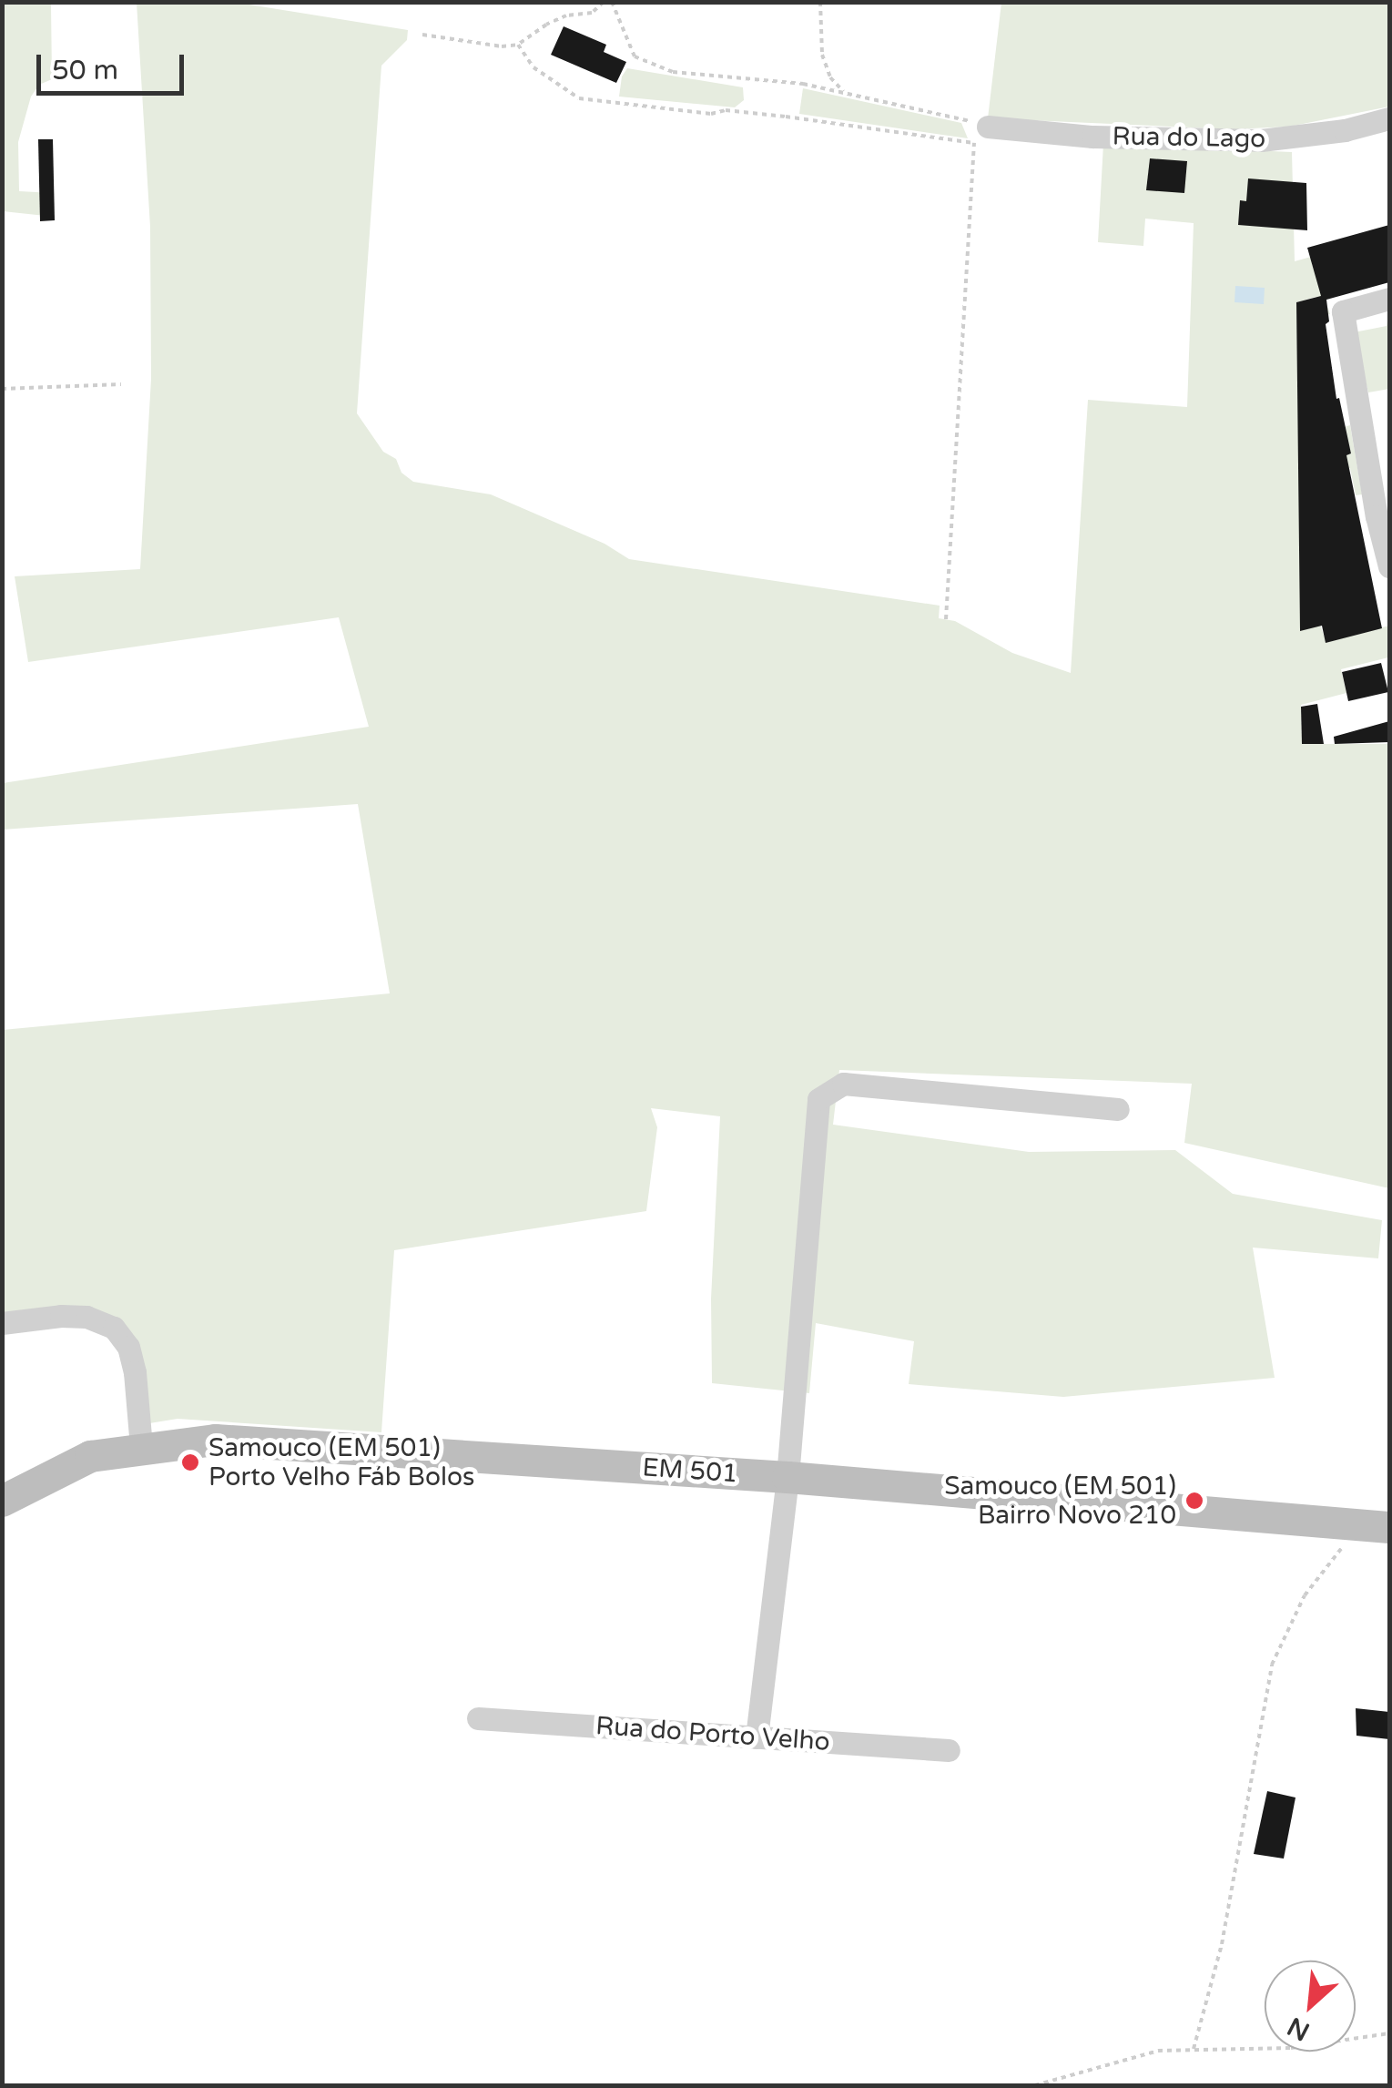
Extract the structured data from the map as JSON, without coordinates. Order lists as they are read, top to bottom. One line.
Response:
{"streets":{"main road":["EM 501"],"street":["Rua do Lago","Rua do Porto Velho"]},"places":["Samouco (EM 501) Porto Velho Fáb Bolos","Samouco (EM 501) Bairro Novo 210"],"scale_bar":"50 m","north":"bottom left"}
